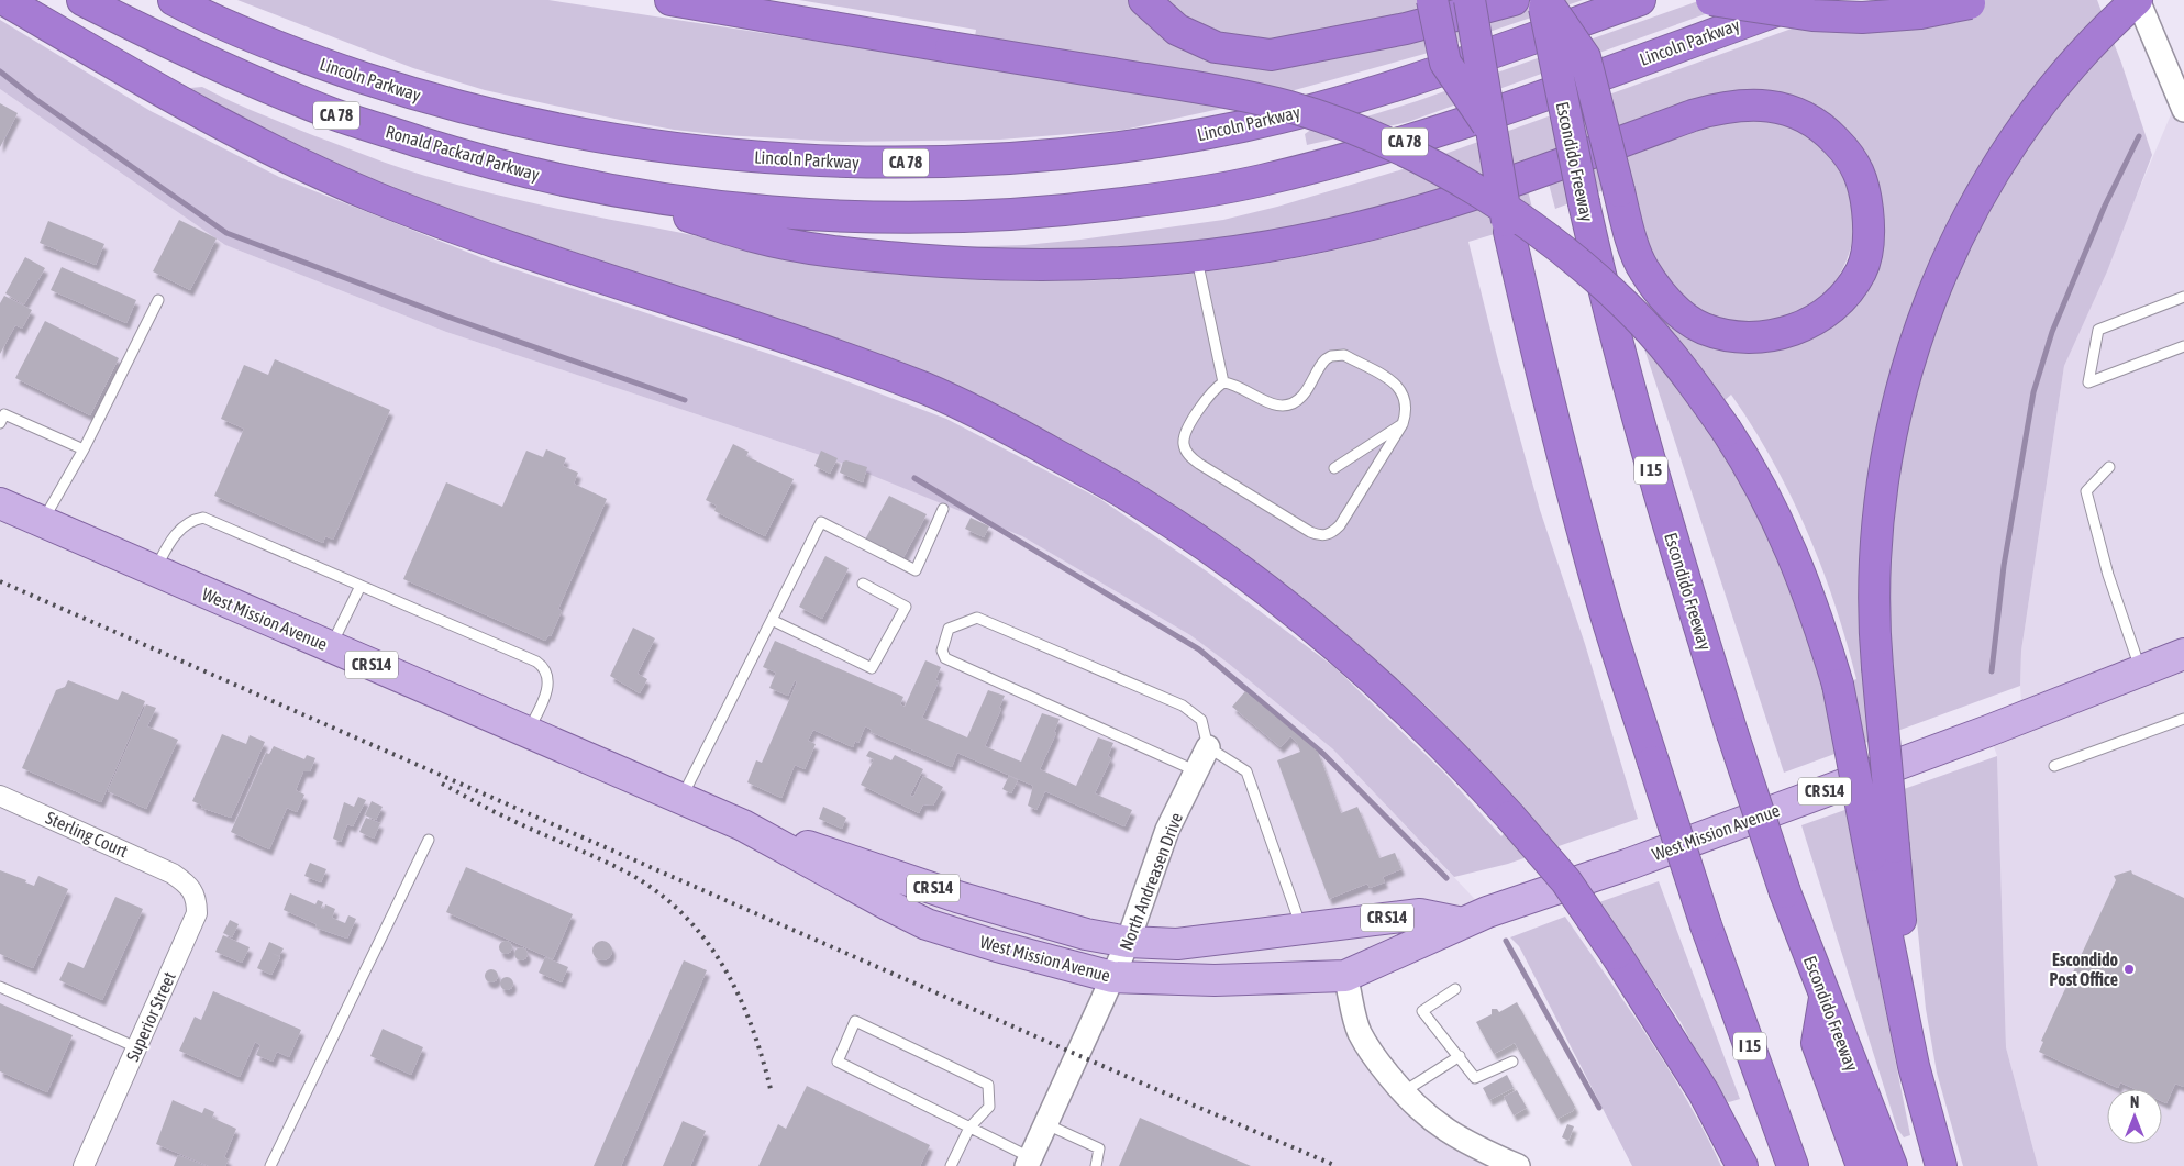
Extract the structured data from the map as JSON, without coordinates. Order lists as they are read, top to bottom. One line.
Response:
{"streets":{"highway":["Lincoln Parkway","CA 78","Ronald Packard Parkway","Escondido Freeway","I 15"],"main road":["West Mission Avenue","CR S14"],"street":["Sterling Court","North Andreasen Drive","Superior Street"]},"crossings":[["Lincoln Parkway","Ronald Packard Parkway"],["West Mission Avenue","North Andreasen Drive"],["Sterling Court","Superior Street"]],"places":["Escondido Post Office"],"north":"top"}
